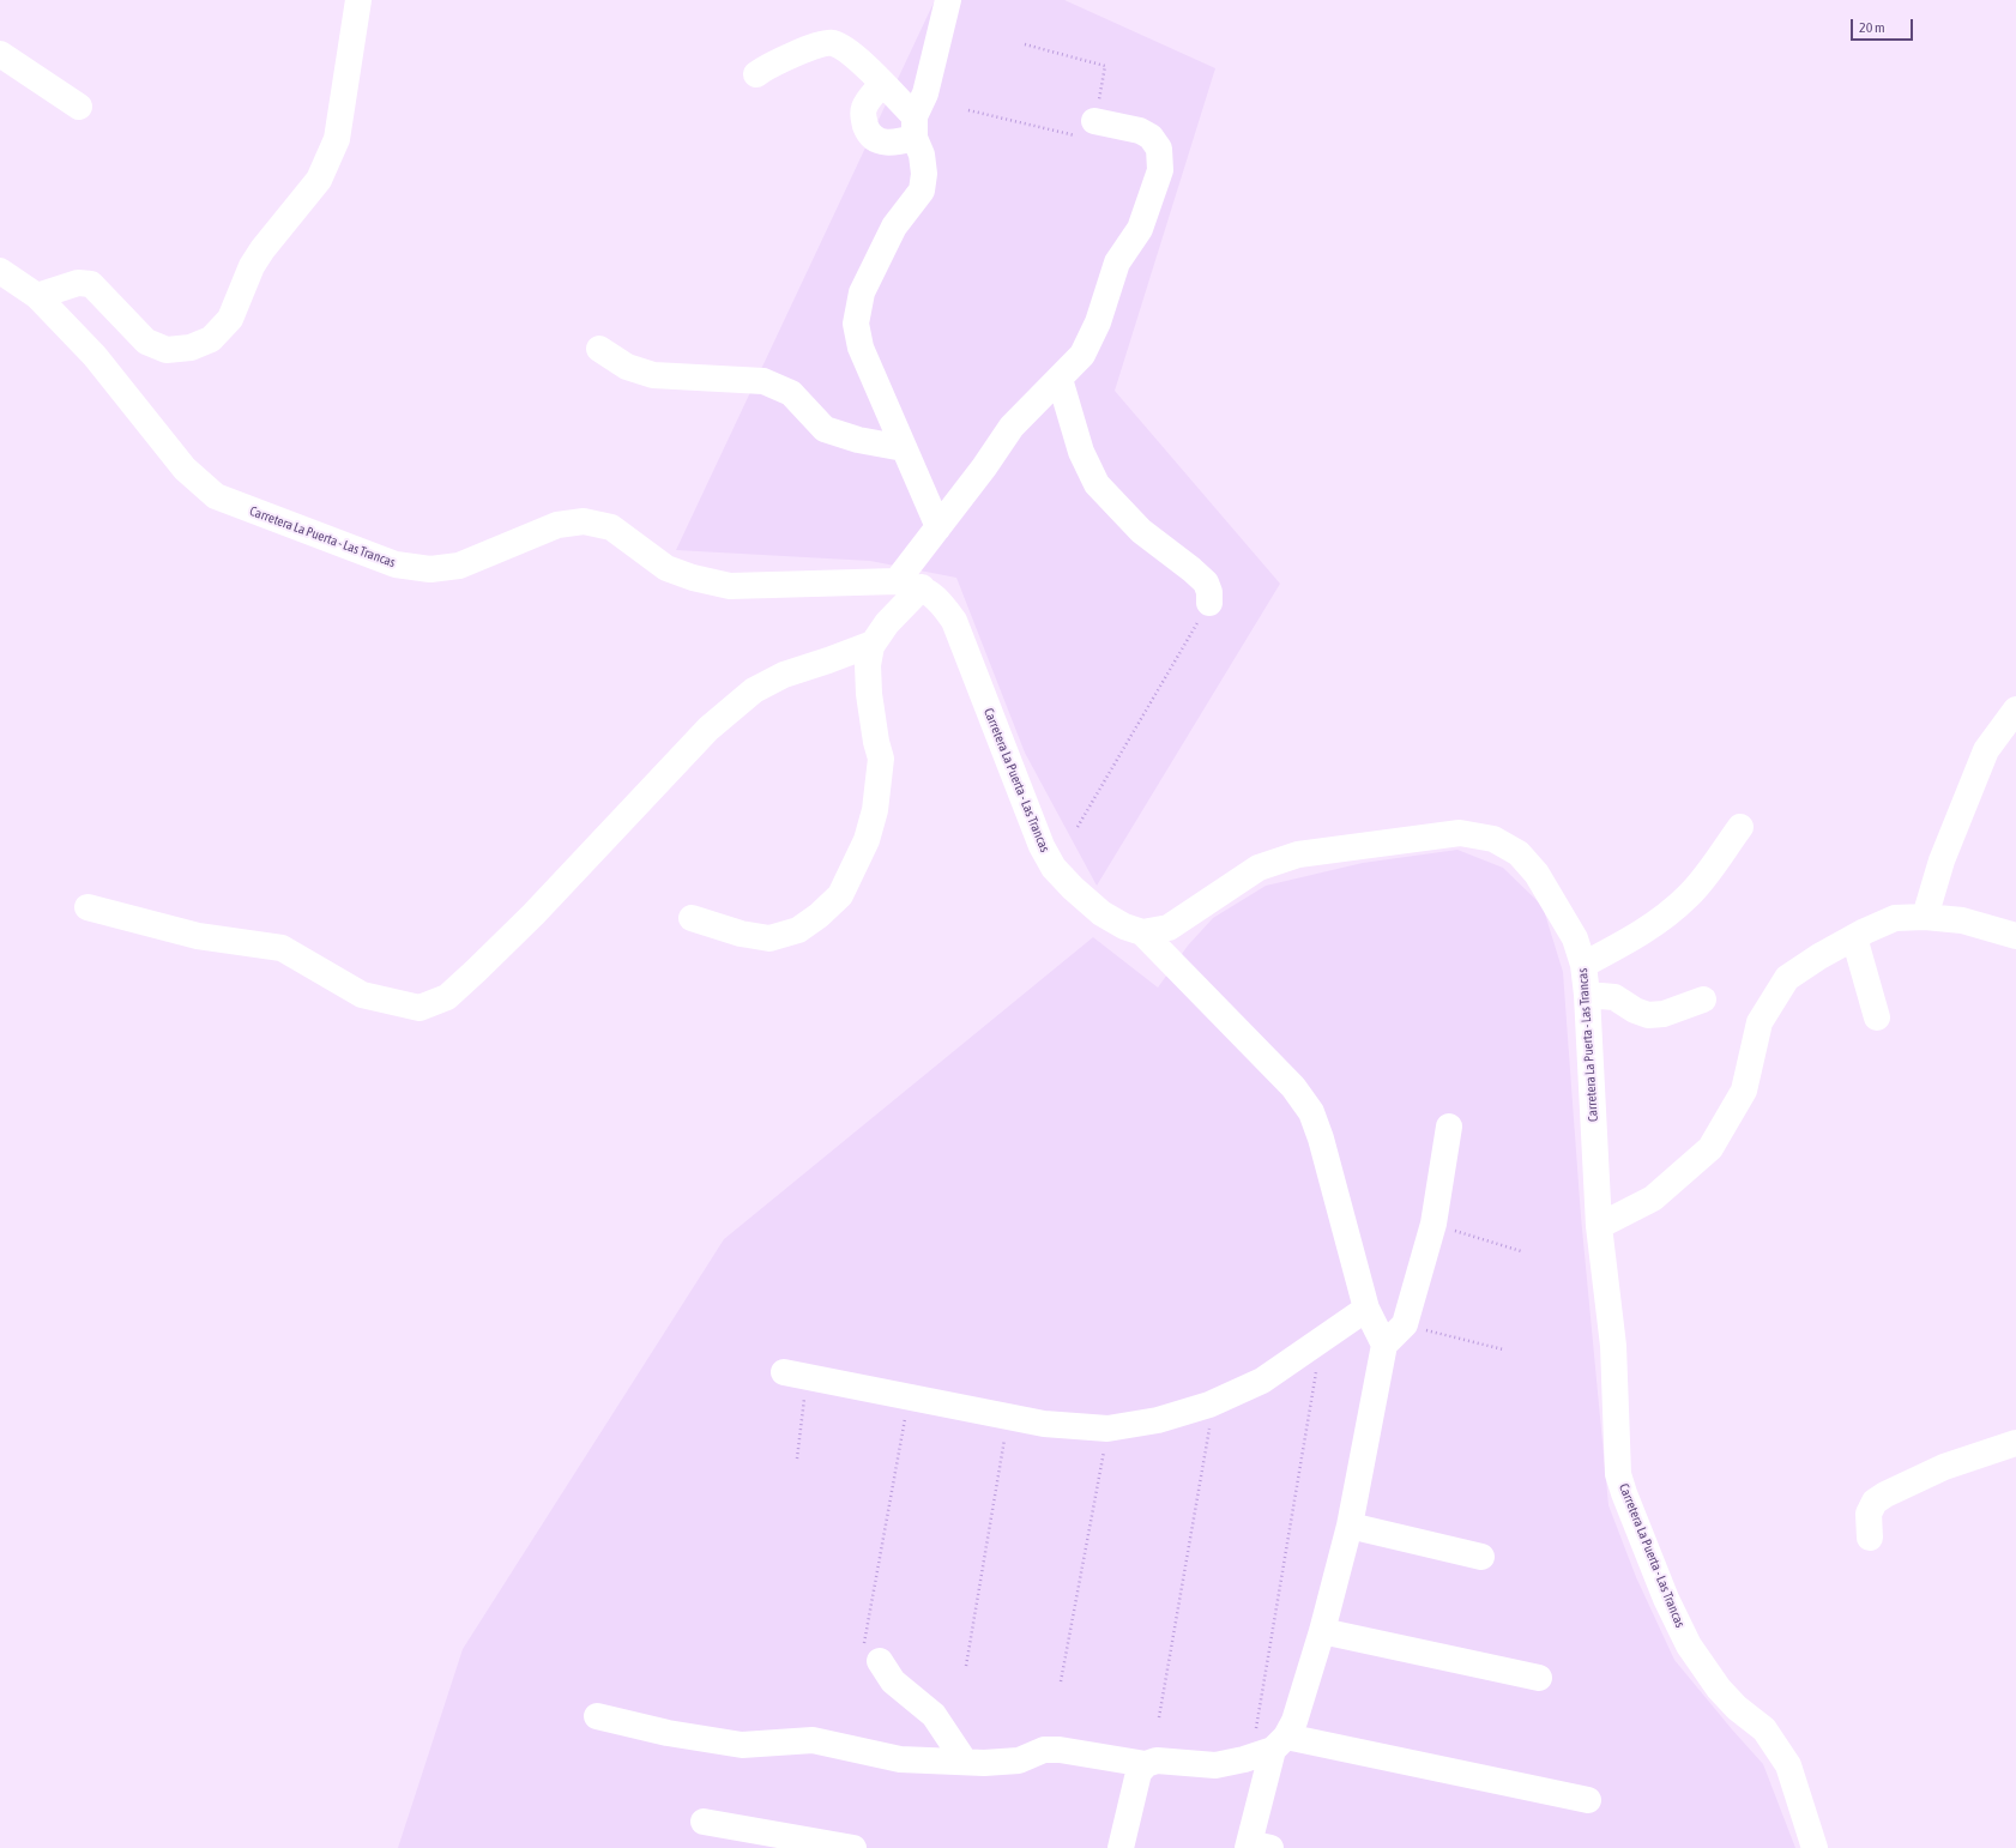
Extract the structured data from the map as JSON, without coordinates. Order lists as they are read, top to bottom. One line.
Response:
{"streets":{"street":["Carretera La Puerta - Las Trancas"]},"scale_bar":"20 m"}
